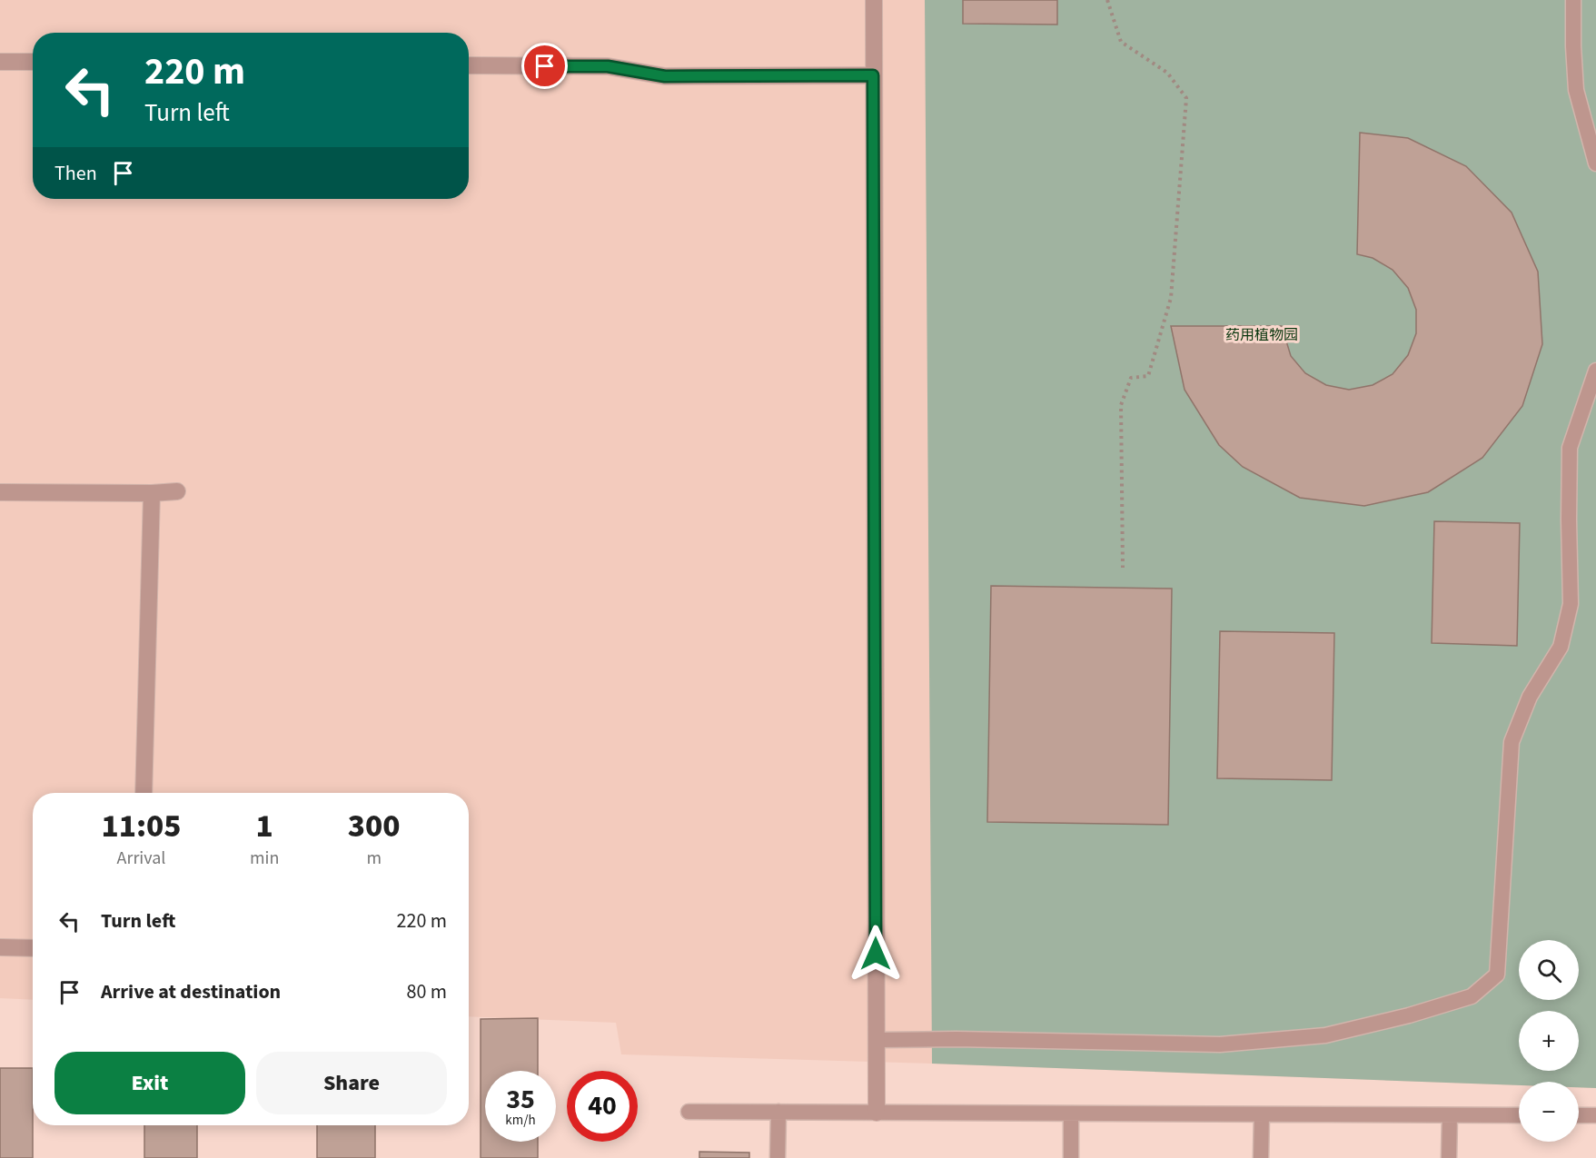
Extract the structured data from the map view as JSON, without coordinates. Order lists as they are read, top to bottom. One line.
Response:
{"parks":["药用植物园"],"page":{"turn":["220 m","Turn left"],"then":"Then","eta":["11:05","Arrival","1","min","300","m"],"list":[{"name":"Turn left","value":"220 m"},{"name":"Arrive at destination","value":"80 m"}],"map_buttons":["+","−"],"buttons":["Exit","Share"],"speed":"35 km/h","limit":"40"}}
